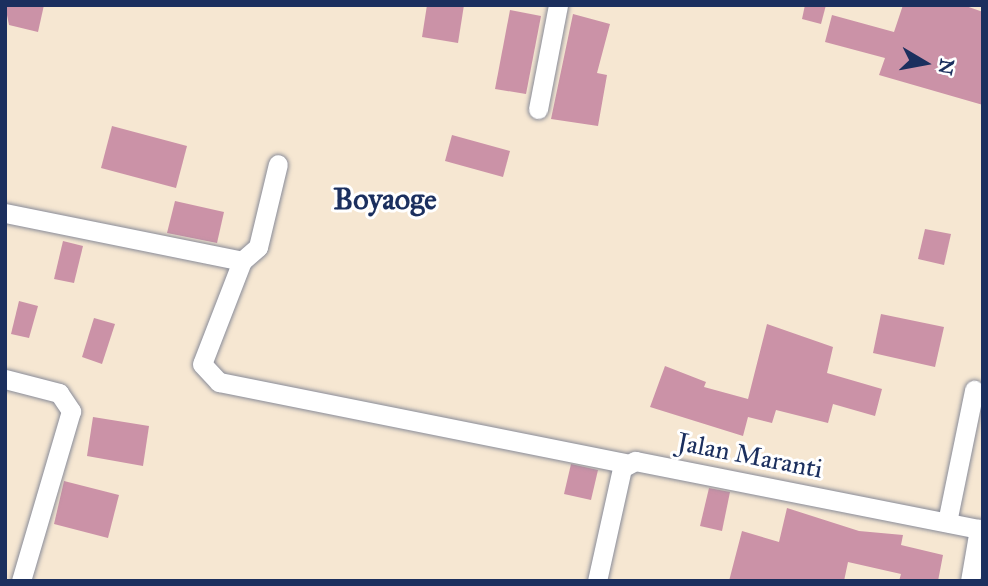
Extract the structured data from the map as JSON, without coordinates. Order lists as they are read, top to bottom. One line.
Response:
{"streets":{"street":["Jalan Maranti"]},"districts":["Boyaoge"],"north":"right"}
